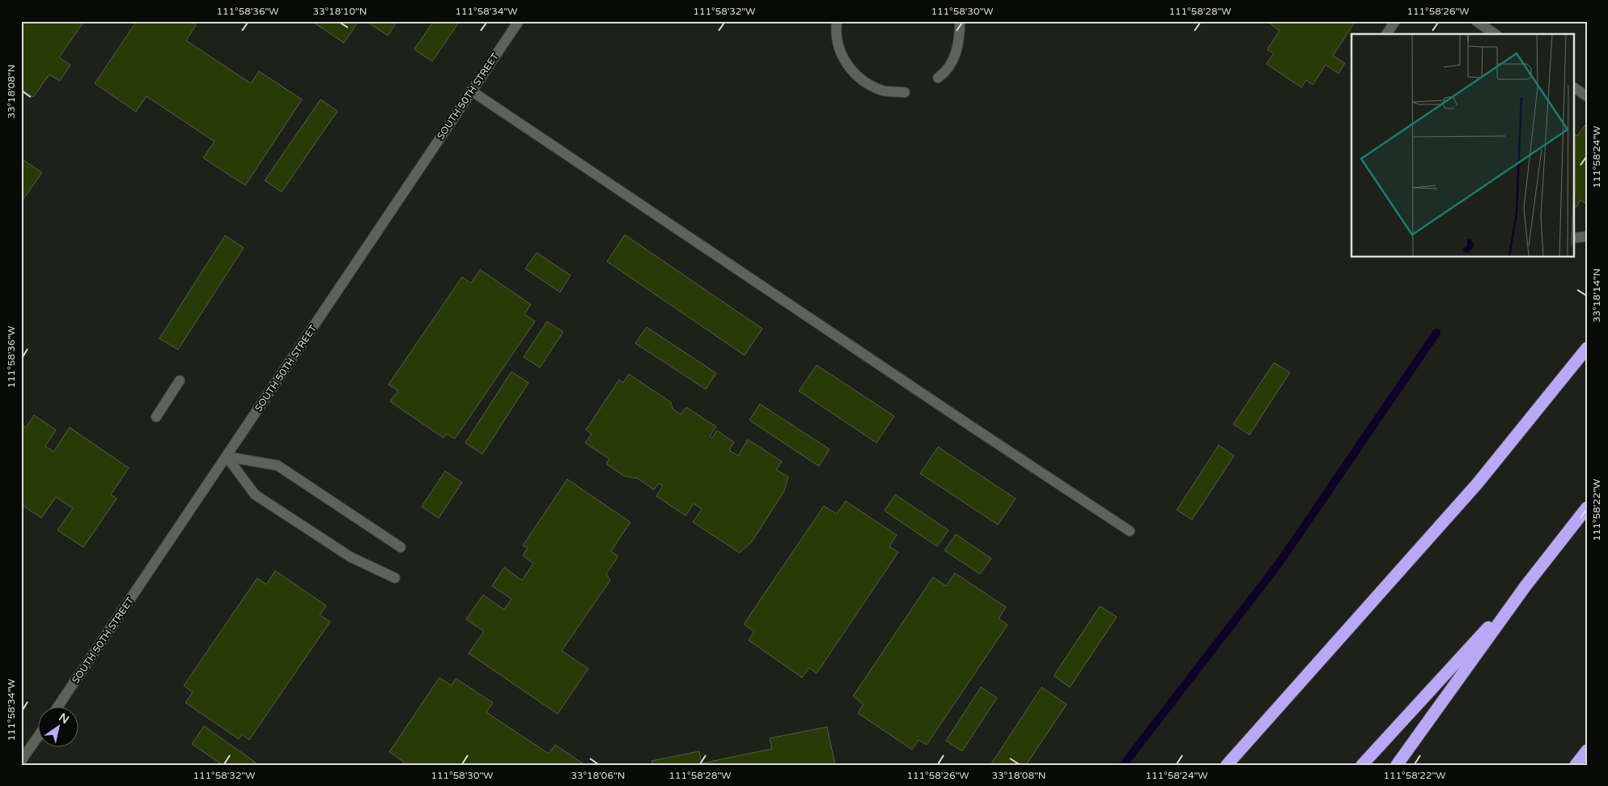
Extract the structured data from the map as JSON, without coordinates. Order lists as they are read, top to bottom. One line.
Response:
{"streets":{"street":["SOUTH 50TH STREET"]},"north":"top right","coordinates":["111°58'36\"W","33°18'10\"N","111°58'34\"W","111°58'32\"W","111°58'30\"W","111°58'28\"W","111°58'26\"W","33°18'08\"N","111°58'24\"W","33°18'14\"N","111°58'22\"W","33°18'06\"N"]}
